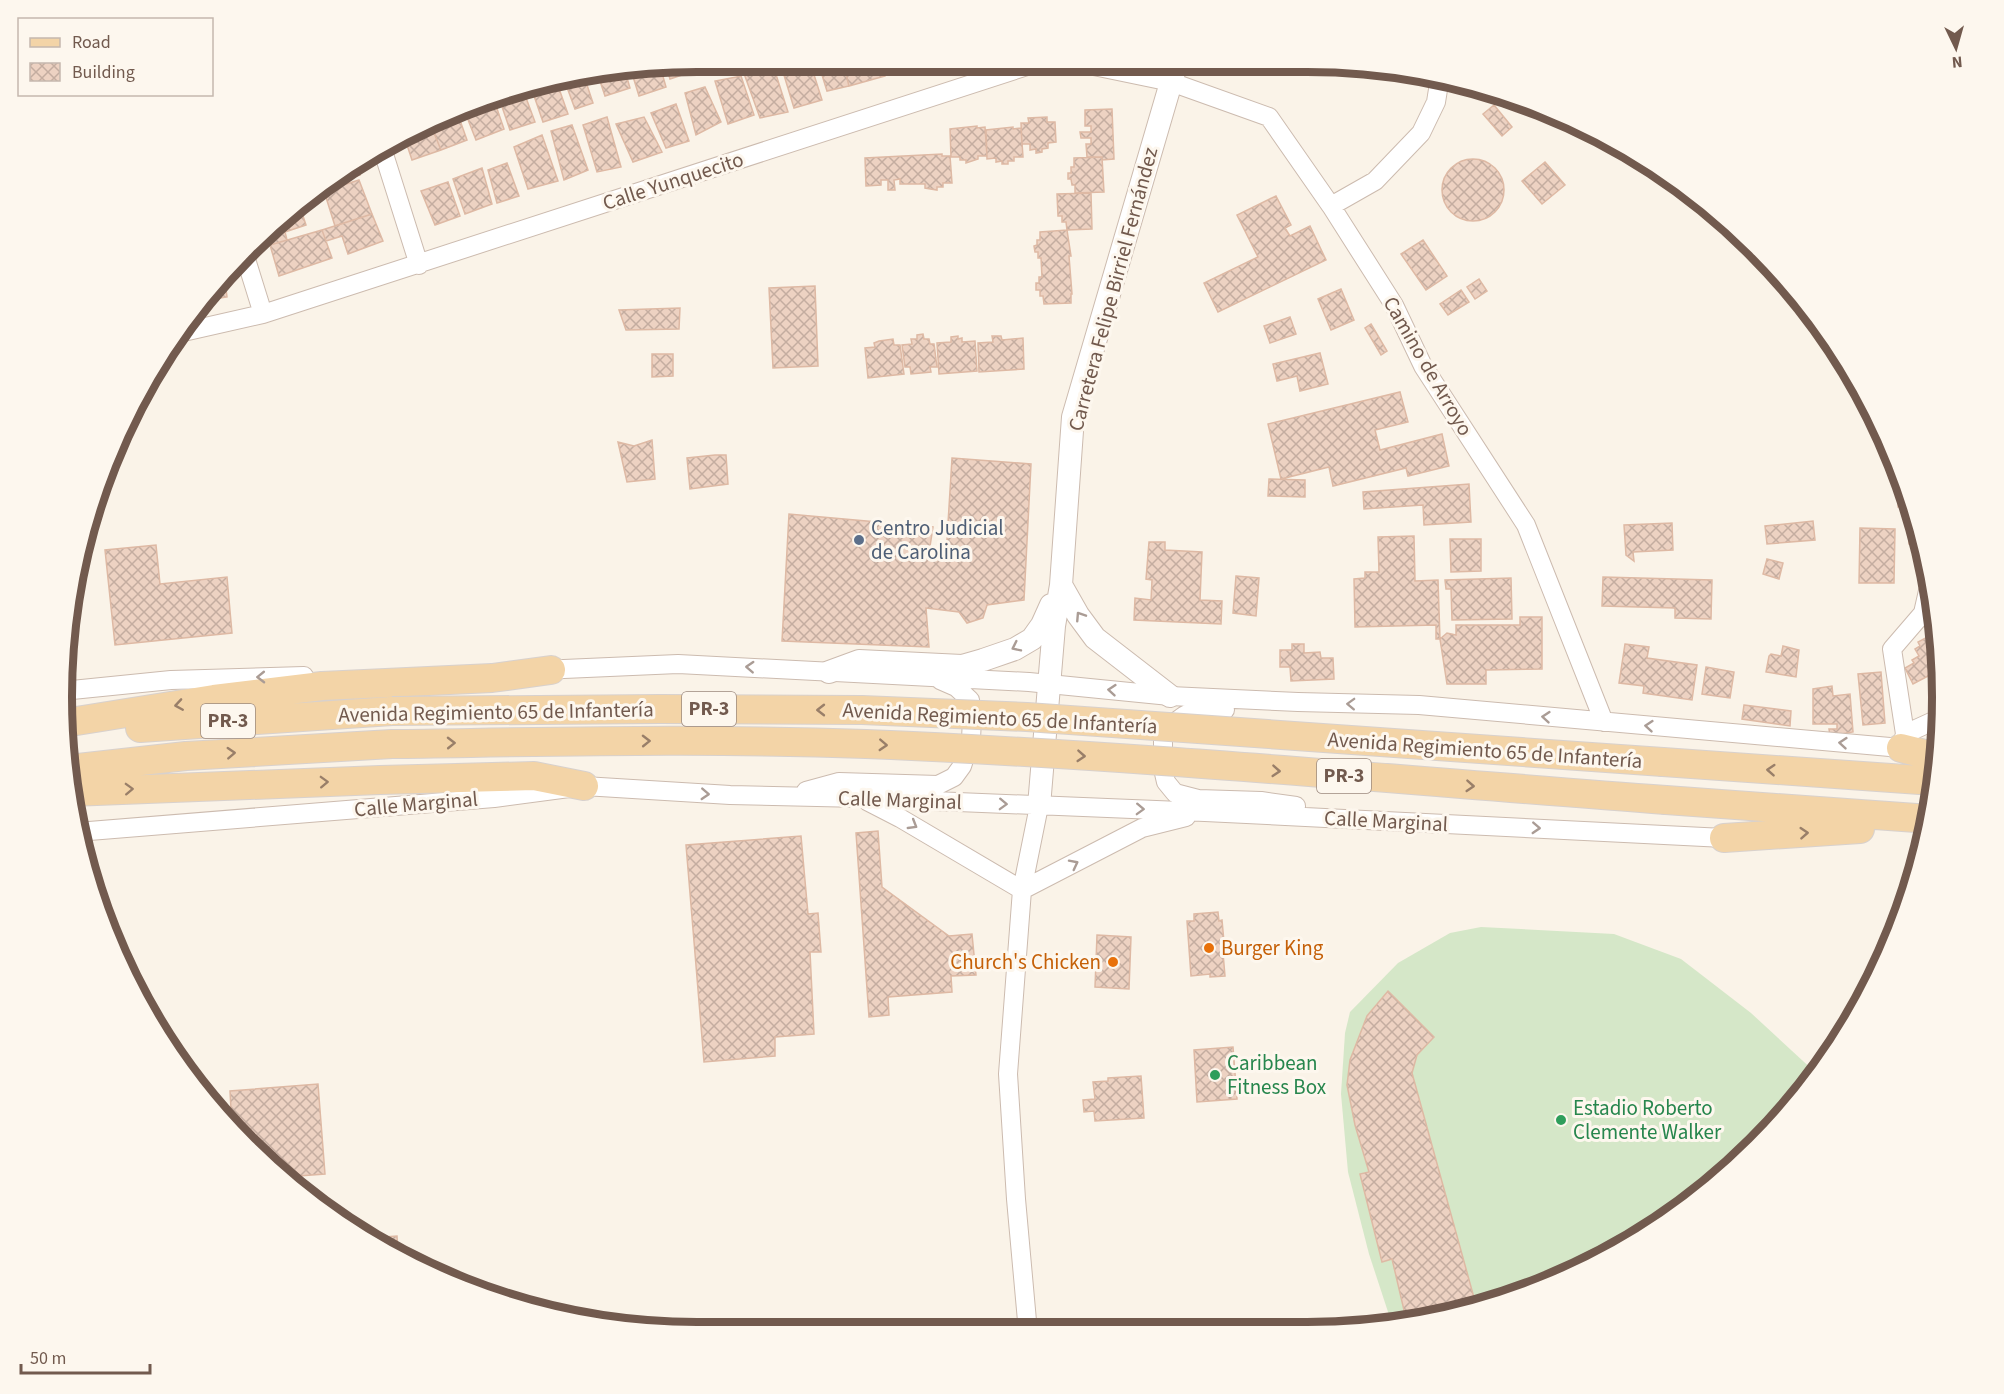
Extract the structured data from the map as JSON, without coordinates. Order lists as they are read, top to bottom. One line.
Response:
{"streets":{"main road":["PR-3","Avenida Regimiento 65 de Infantería"],"street":["Calle Yunquecito","Carretera Felipe Birriel Fernández","Camino de Arroyo","Calle Marginal"]},"crossings":[["Carretera Felipe Birriel Fernández","Camino de Arroyo"],["Carretera Felipe Birriel Fernández","Calle Marginal"]],"places":["Centro Judicial de Carolina","Burger King","Church's Chicken","Caribbean Fitness Box","Estadio Roberto Clemente Walker"],"legend":["Road","Building"],"scale_bar":"50 m","north":"bottom"}
